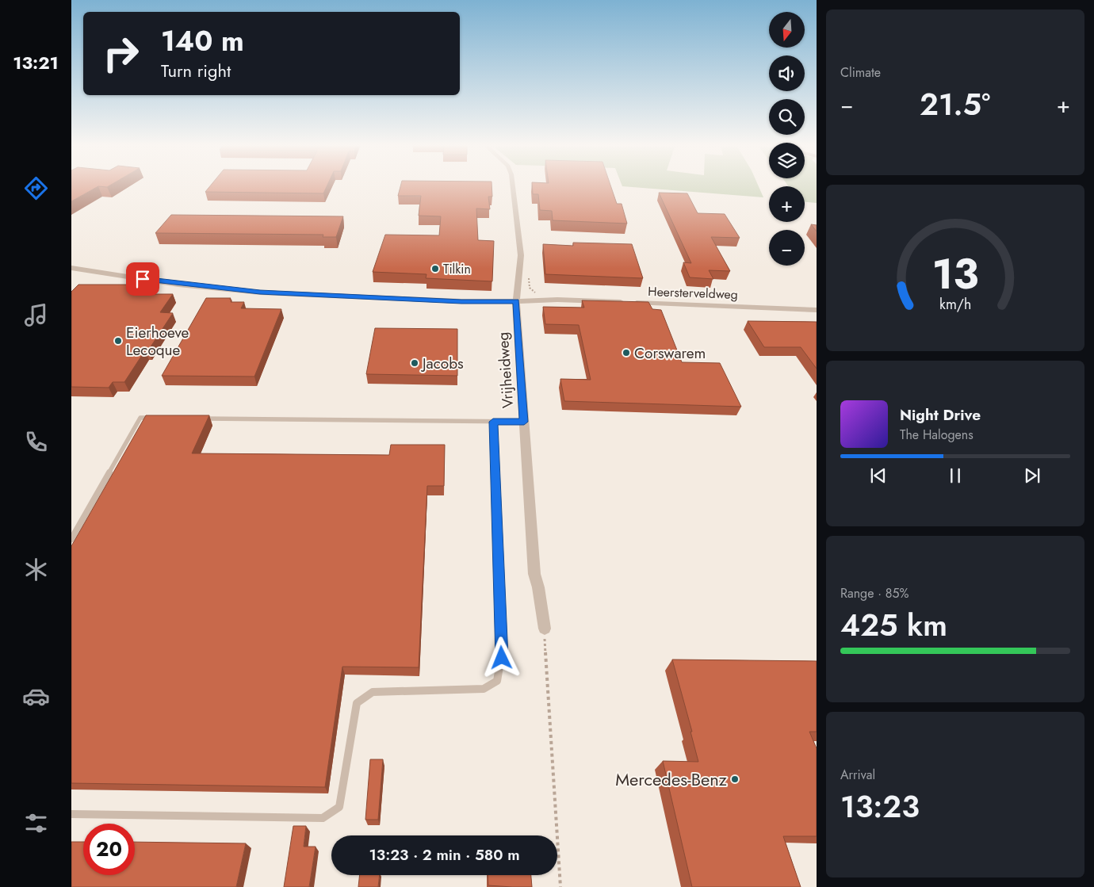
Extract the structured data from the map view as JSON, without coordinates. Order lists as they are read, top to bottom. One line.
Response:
{"streets":{"street":["Heersterveldweg","Vrijheidweg"]},"crossings":[["Heersterveldweg","Vrijheidweg"]],"places":["Tilkin","Eierhoeve Lecoque","Corswarem","Jacobs","Mercedes-Benz"],"north":"bottom","page":{"tabs":"13:21","tile":["Climate",["Range · 85%","425 km"],["Arrival","13:23"]],"map_buttons":["+","−"],"turn":["140 m","Turn right"],"heat":["−","21.5°","+"],"song":["Night Drive","The Halogens"],"limit":"20","trip":"13:23 · 2 min · 580 m","gauge":["13","km/h"]}}
